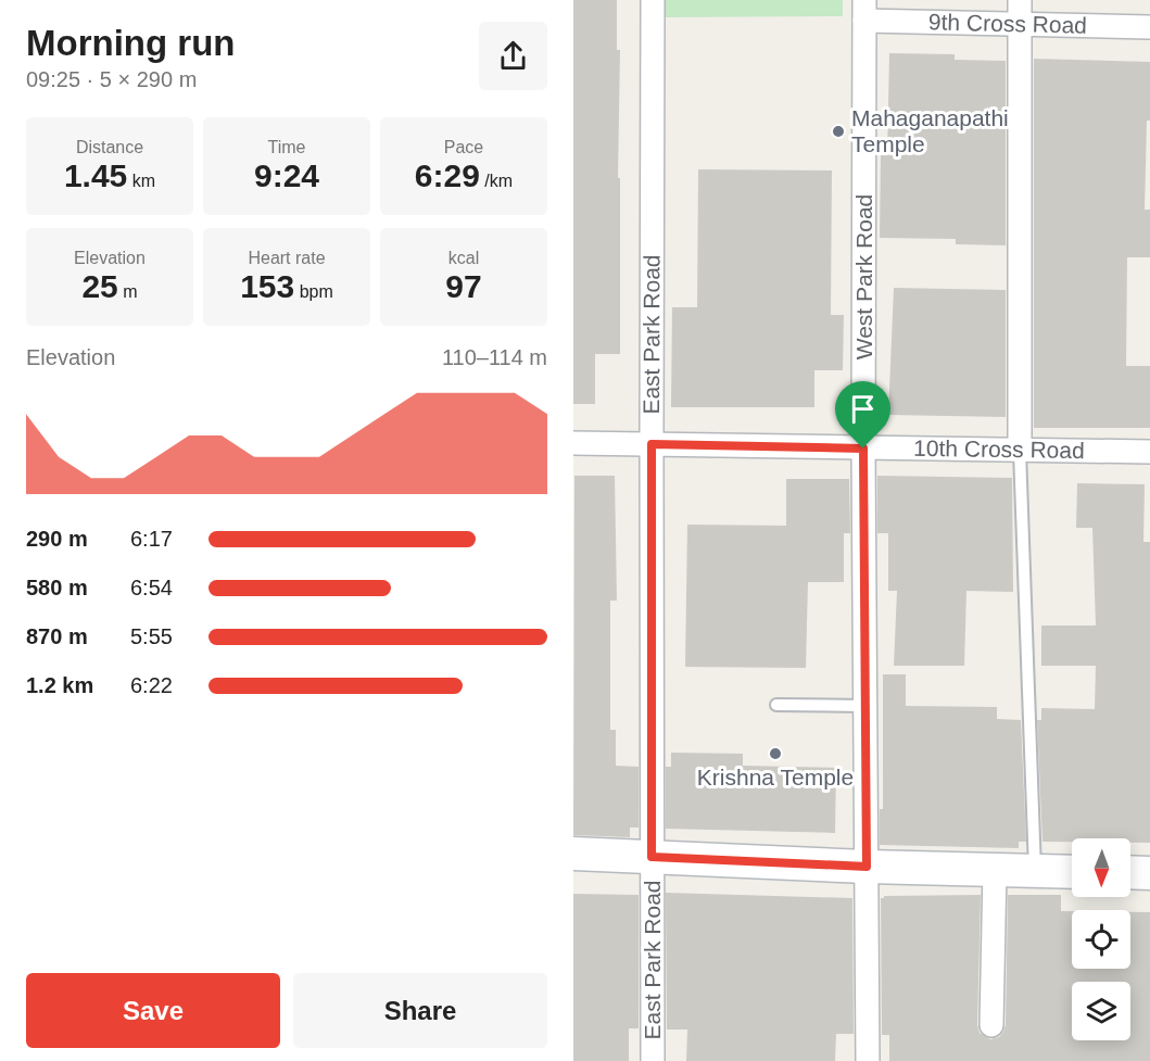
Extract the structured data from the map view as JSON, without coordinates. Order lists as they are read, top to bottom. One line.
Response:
{"streets":{"street":["9th Cross Road","West Park Road","East Park Road","10th Cross Road"]},"crossings":[["9th Cross Road","West Park Road"],["West Park Road","10th Cross Road"],["East Park Road","10th Cross Road"]],"places":["Mahaganapathi Temple","Krishna Temple"],"north":"bottom","page":{"heading":["Morning run","09:25 · 5 × 290 m"],"stats":[["Distance","1.45 km"],["Time","9:24"],["Pace","6:29 /km"],["Elevation","25 m"],["Heart rate","153 bpm"],["kcal","97"]],"chart":["Elevation","110–114 m"],"list":[{"name":"290 m","note":"6:17"},{"name":"580 m","note":"6:54"},{"name":"870 m","note":"5:55"},{"name":"1.2 km","note":"6:22"}],"buttons":["Save","Share"]}}
